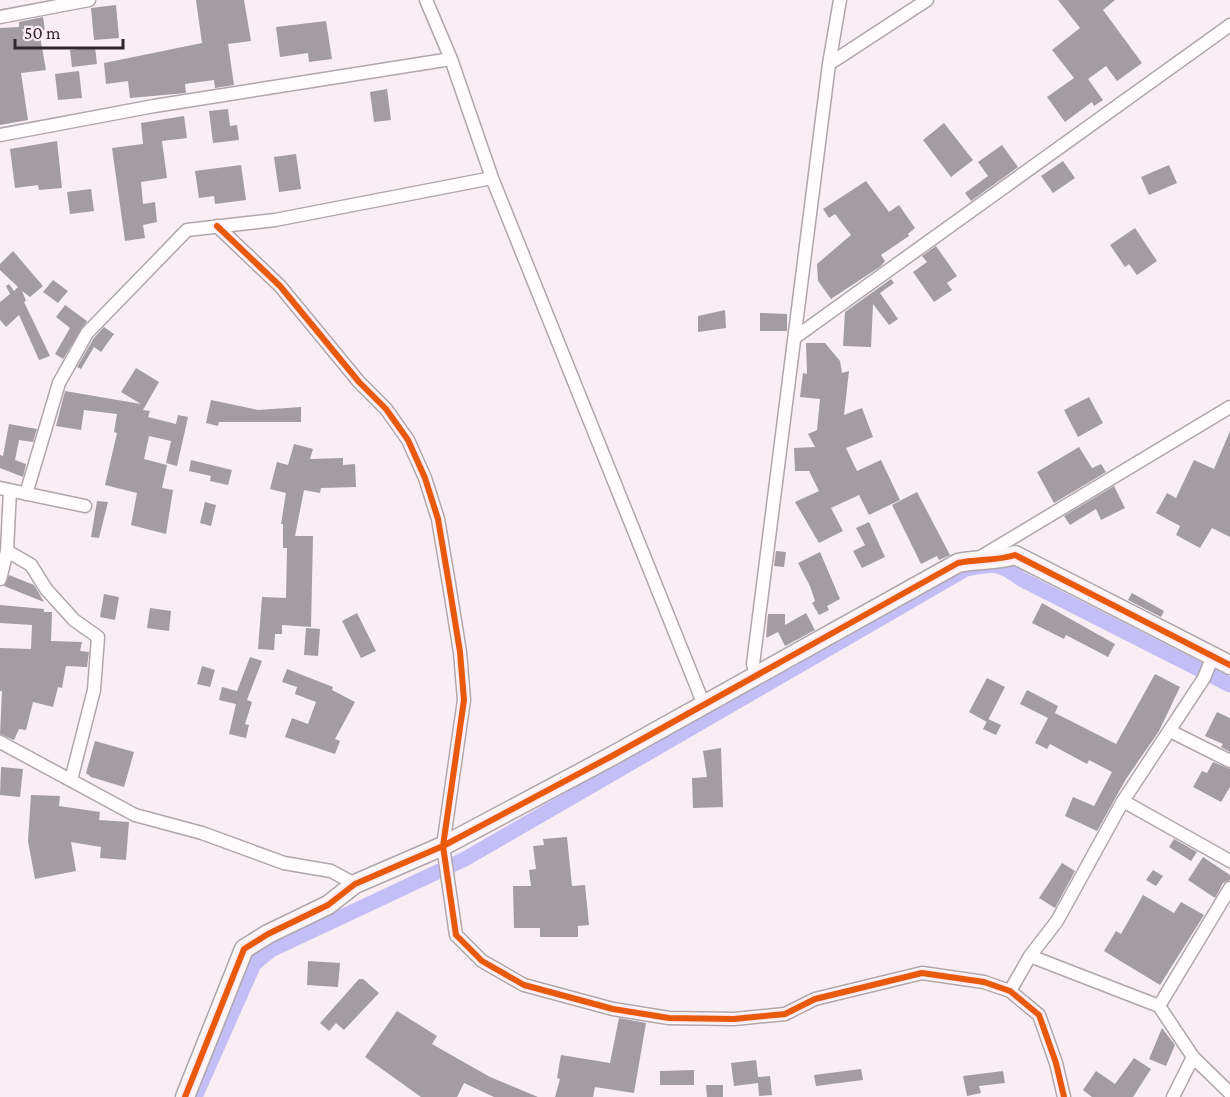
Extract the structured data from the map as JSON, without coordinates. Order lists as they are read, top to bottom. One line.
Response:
{"scale_bar":"50 m"}
